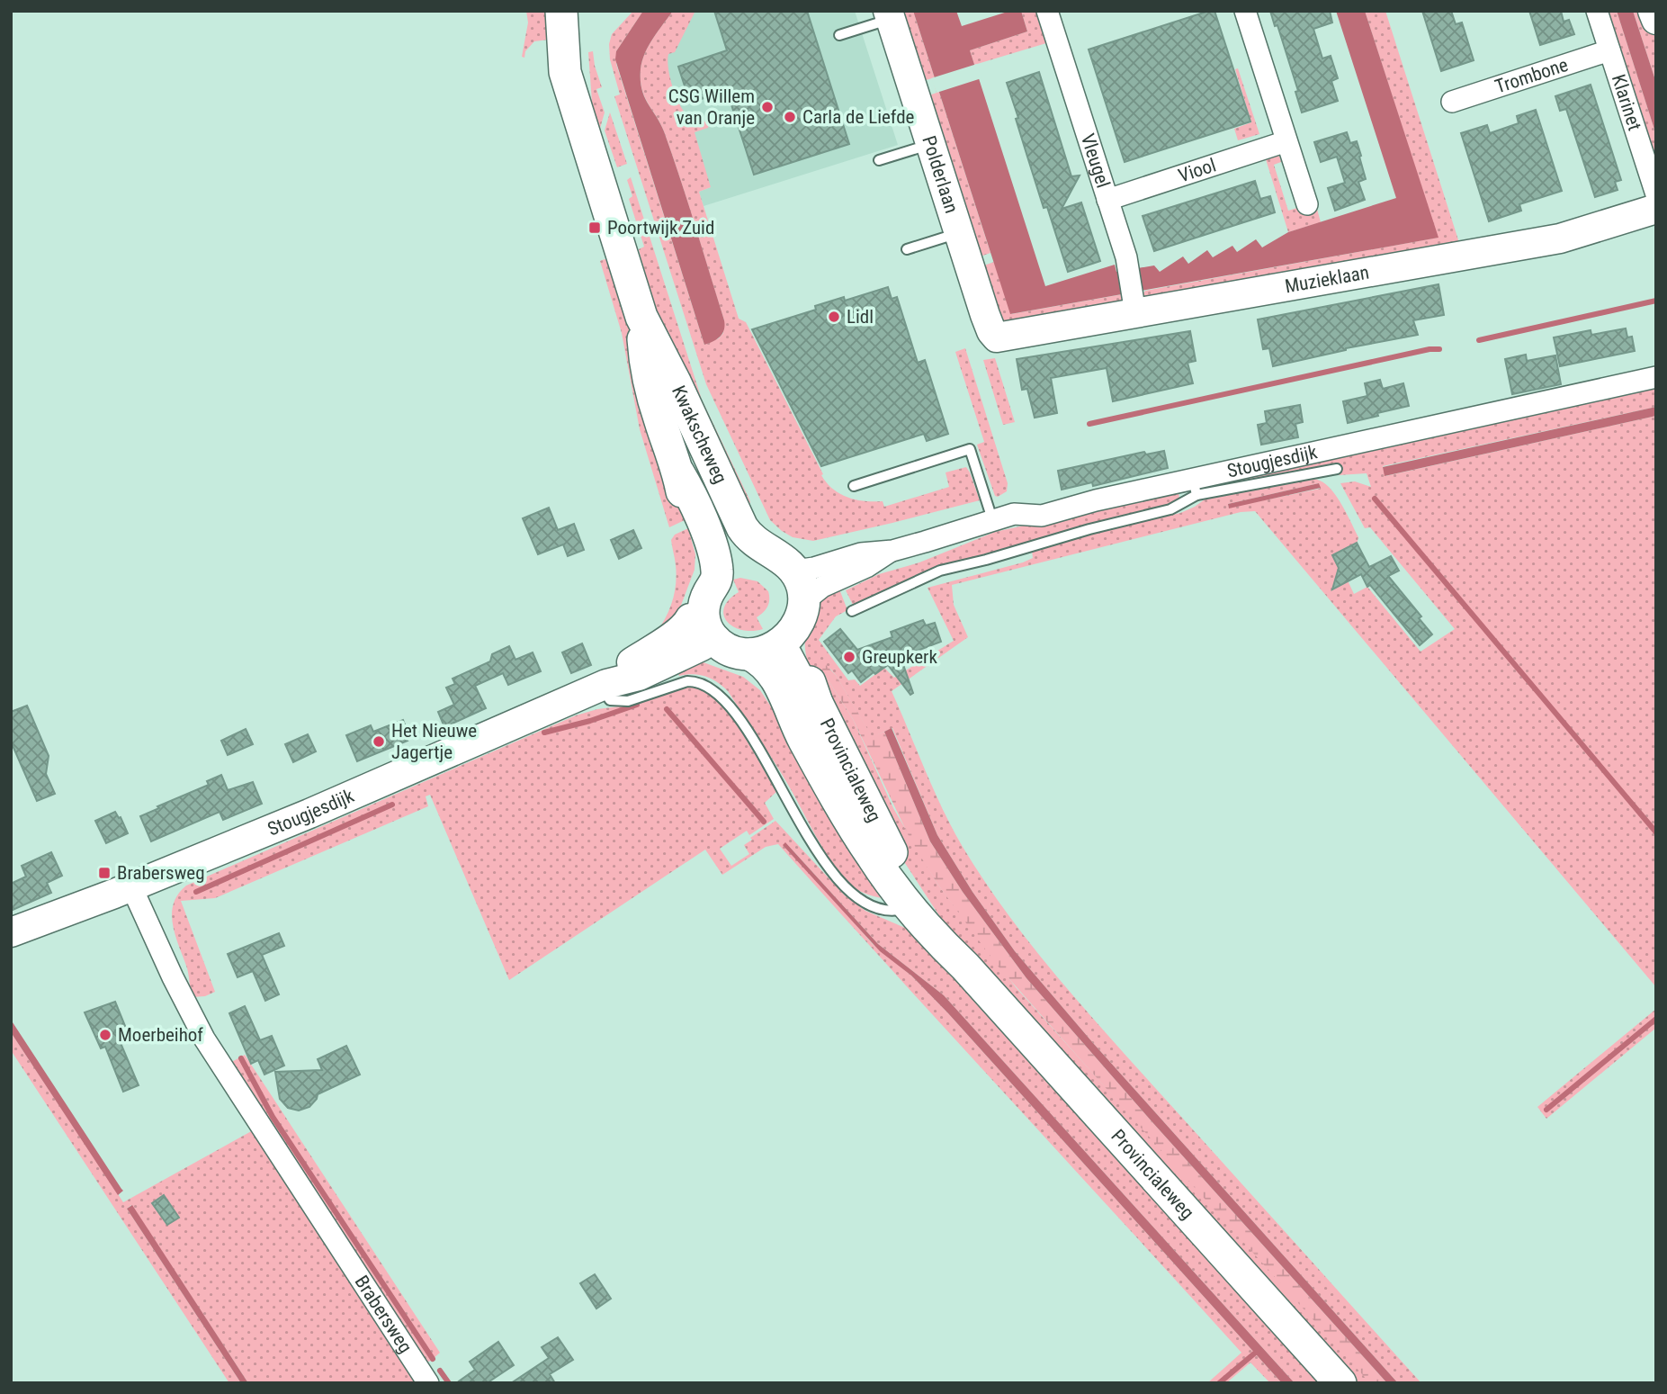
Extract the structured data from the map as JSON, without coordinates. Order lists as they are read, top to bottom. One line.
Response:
{"streets":{"main road":["Kwakscheweg","Provincialeweg"],"street":["Trombone","Klarinet","Vleugel","Viool","Polderlaan","Muzieklaan","Stougjesdijk","Brabersweg"]},"crossings":[["Trombone","Klarinet"],["Vleugel","Viool"],["Vleugel","Muzieklaan"],["Polderlaan","Muzieklaan"],["Kwakscheweg","Stougjesdijk"],["Stougjesdijk","Provincialeweg"],["Stougjesdijk","Brabersweg"]],"places":{"other":["CSG Willem van Oranje","Carla de Liefde","Lidl","Greupkerk","Het Nieuwe Jagertje","Moerbeihof"],"transit":["Poortwijk Zuid","Brabersweg"]}}
